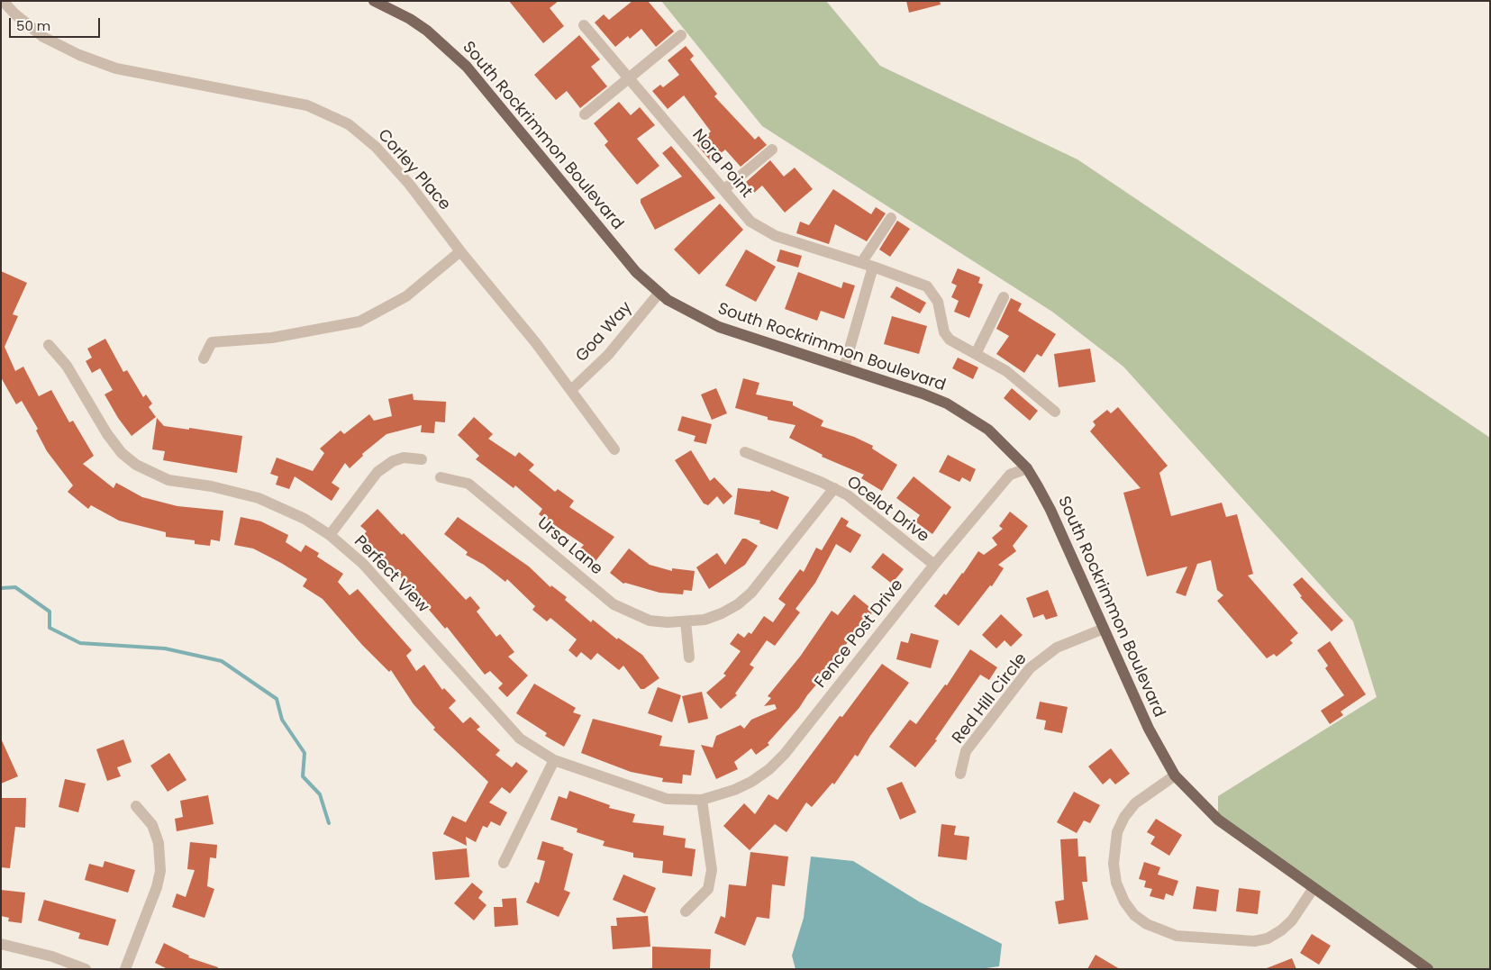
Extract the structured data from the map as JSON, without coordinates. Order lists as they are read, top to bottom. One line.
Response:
{"streets":{"main road":["South Rockrimmon Boulevard"],"street":["Nora Point","Corley Place","Goa Way","Ocelot Drive","Ursa Lane","Perfect View","Fence Post Drive","Red Hill Circle"]},"crossings":[["South Rockrimmon Boulevard","Goa Way"],["South Rockrimmon Boulevard","Fence Post Drive"],["South Rockrimmon Boulevard","Red Hill Circle"],["Corley Place","Goa Way"],["Ocelot Drive","Ursa Lane"],["Ocelot Drive","Fence Post Drive"],["Perfect View","Fence Post Drive"]],"scale_bar":"50 m"}
